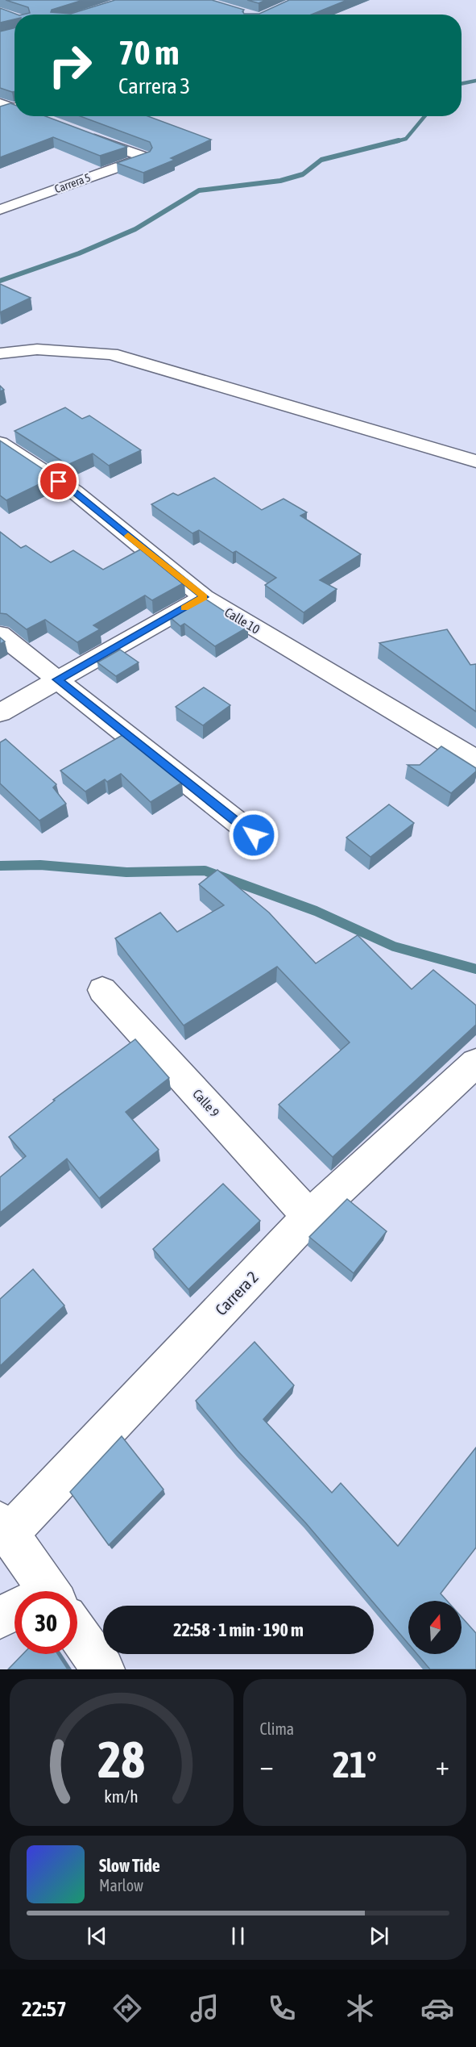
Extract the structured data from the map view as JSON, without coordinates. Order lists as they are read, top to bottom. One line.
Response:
{"streets":{"street":["Carrera 5","Calle 10","Calle 9","Carrera 2"]},"crossings":[["Calle 9","Carrera 2"]],"north":"top","page":{"turn":["70 m","Carrera 3"],"limit":"30","trip":"22:58 · 1 min · 190 m","tile":"Clima","heat":["−","21°","+"],"song":["Slow Tide","Marlow"],"tabs":"22:57","gauge":["28","km/h"]}}
